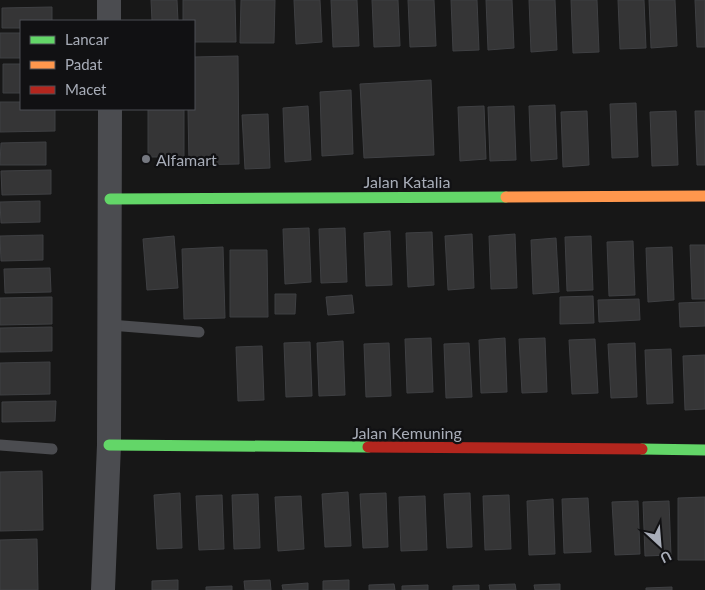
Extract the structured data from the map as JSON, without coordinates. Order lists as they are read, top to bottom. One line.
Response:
{"streets":{"street":["Jalan Katalia","Jalan Kemuning"]},"places":["Alfamart"],"legend":["Lancar","Padat","Macet"],"north":"bottom right"}
